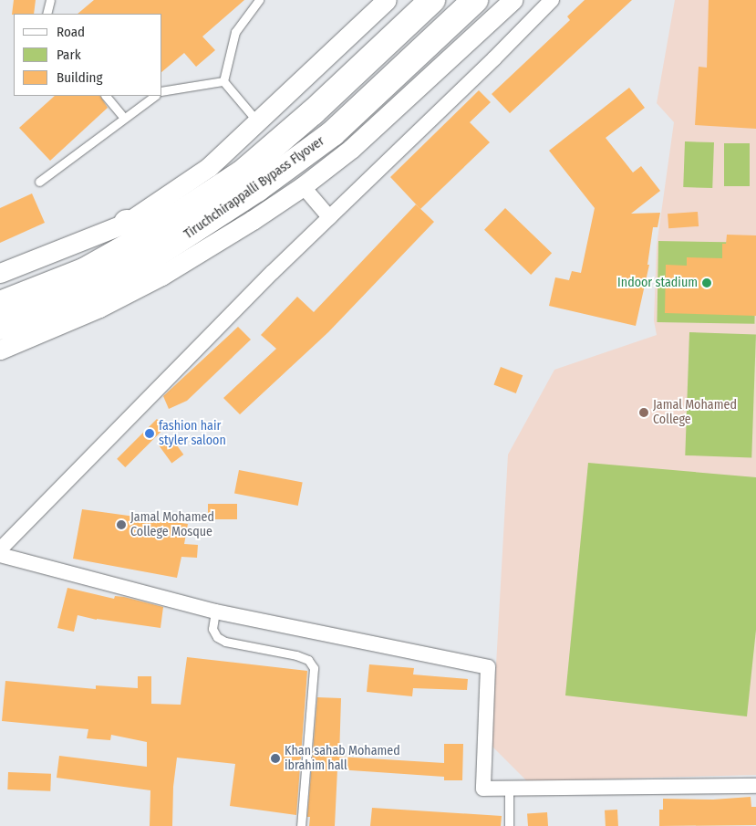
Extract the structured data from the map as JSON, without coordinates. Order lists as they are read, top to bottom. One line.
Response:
{"streets":{"highway":["Tiruchchirappalli Bypass Flyover"]},"places":["Indoor stadium","Jamal Mohamed College","fashion hair styler saloon","Jamal Mohamed College Mosque","Khan sahab Mohamed ibrahim hall"],"legend":["Road","Park","Building"]}
